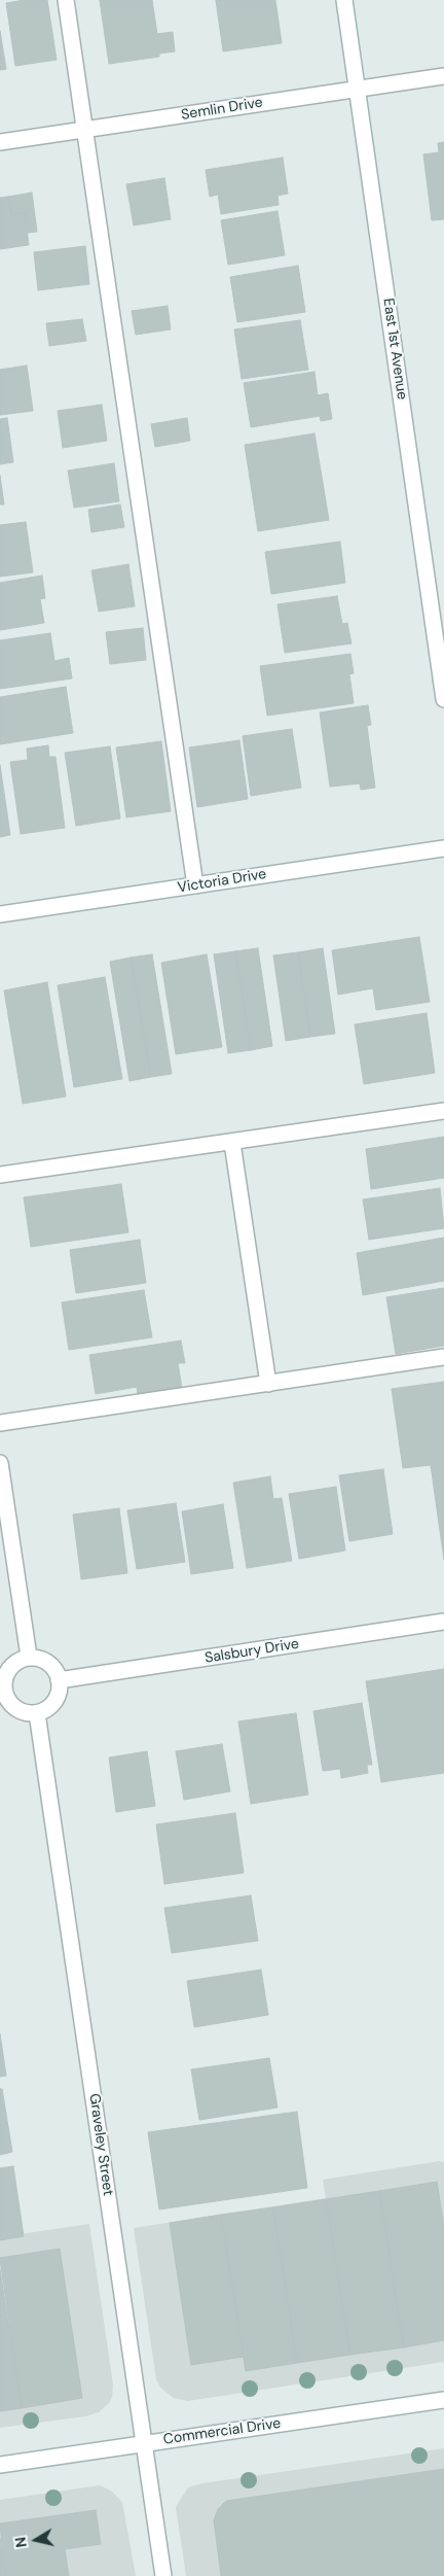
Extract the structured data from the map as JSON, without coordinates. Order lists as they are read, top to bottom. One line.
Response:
{"streets":{"street":["Semlin Drive","East 1st Avenue","Victoria Drive","Salsbury Drive","Graveley Street","Commercial Drive"]},"crossings":[["Semlin Drive","East 1st Avenue"],["Salsbury Drive","Graveley Street"],["Graveley Street","Commercial Drive"]],"north":"left"}
